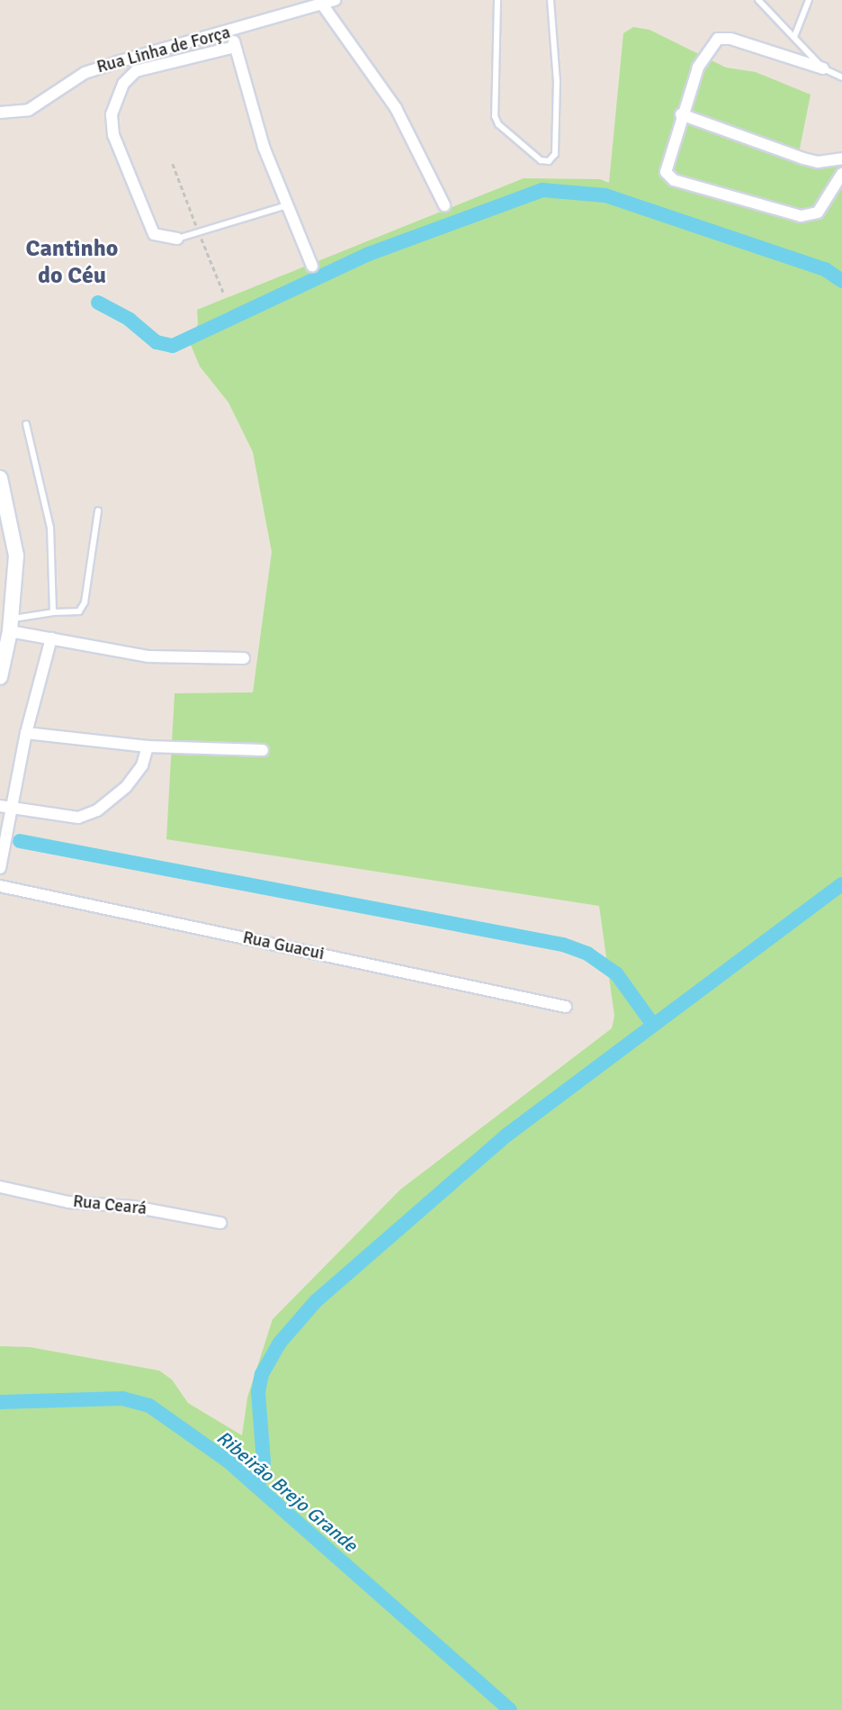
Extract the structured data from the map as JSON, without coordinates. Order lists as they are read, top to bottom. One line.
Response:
{"streets":{"street":["Rua Linha de Força","Rua Guacui","Rua Ceará"]},"districts":["Cantinho do Céu"],"water":["Ribeirão Brejo Grande"]}
